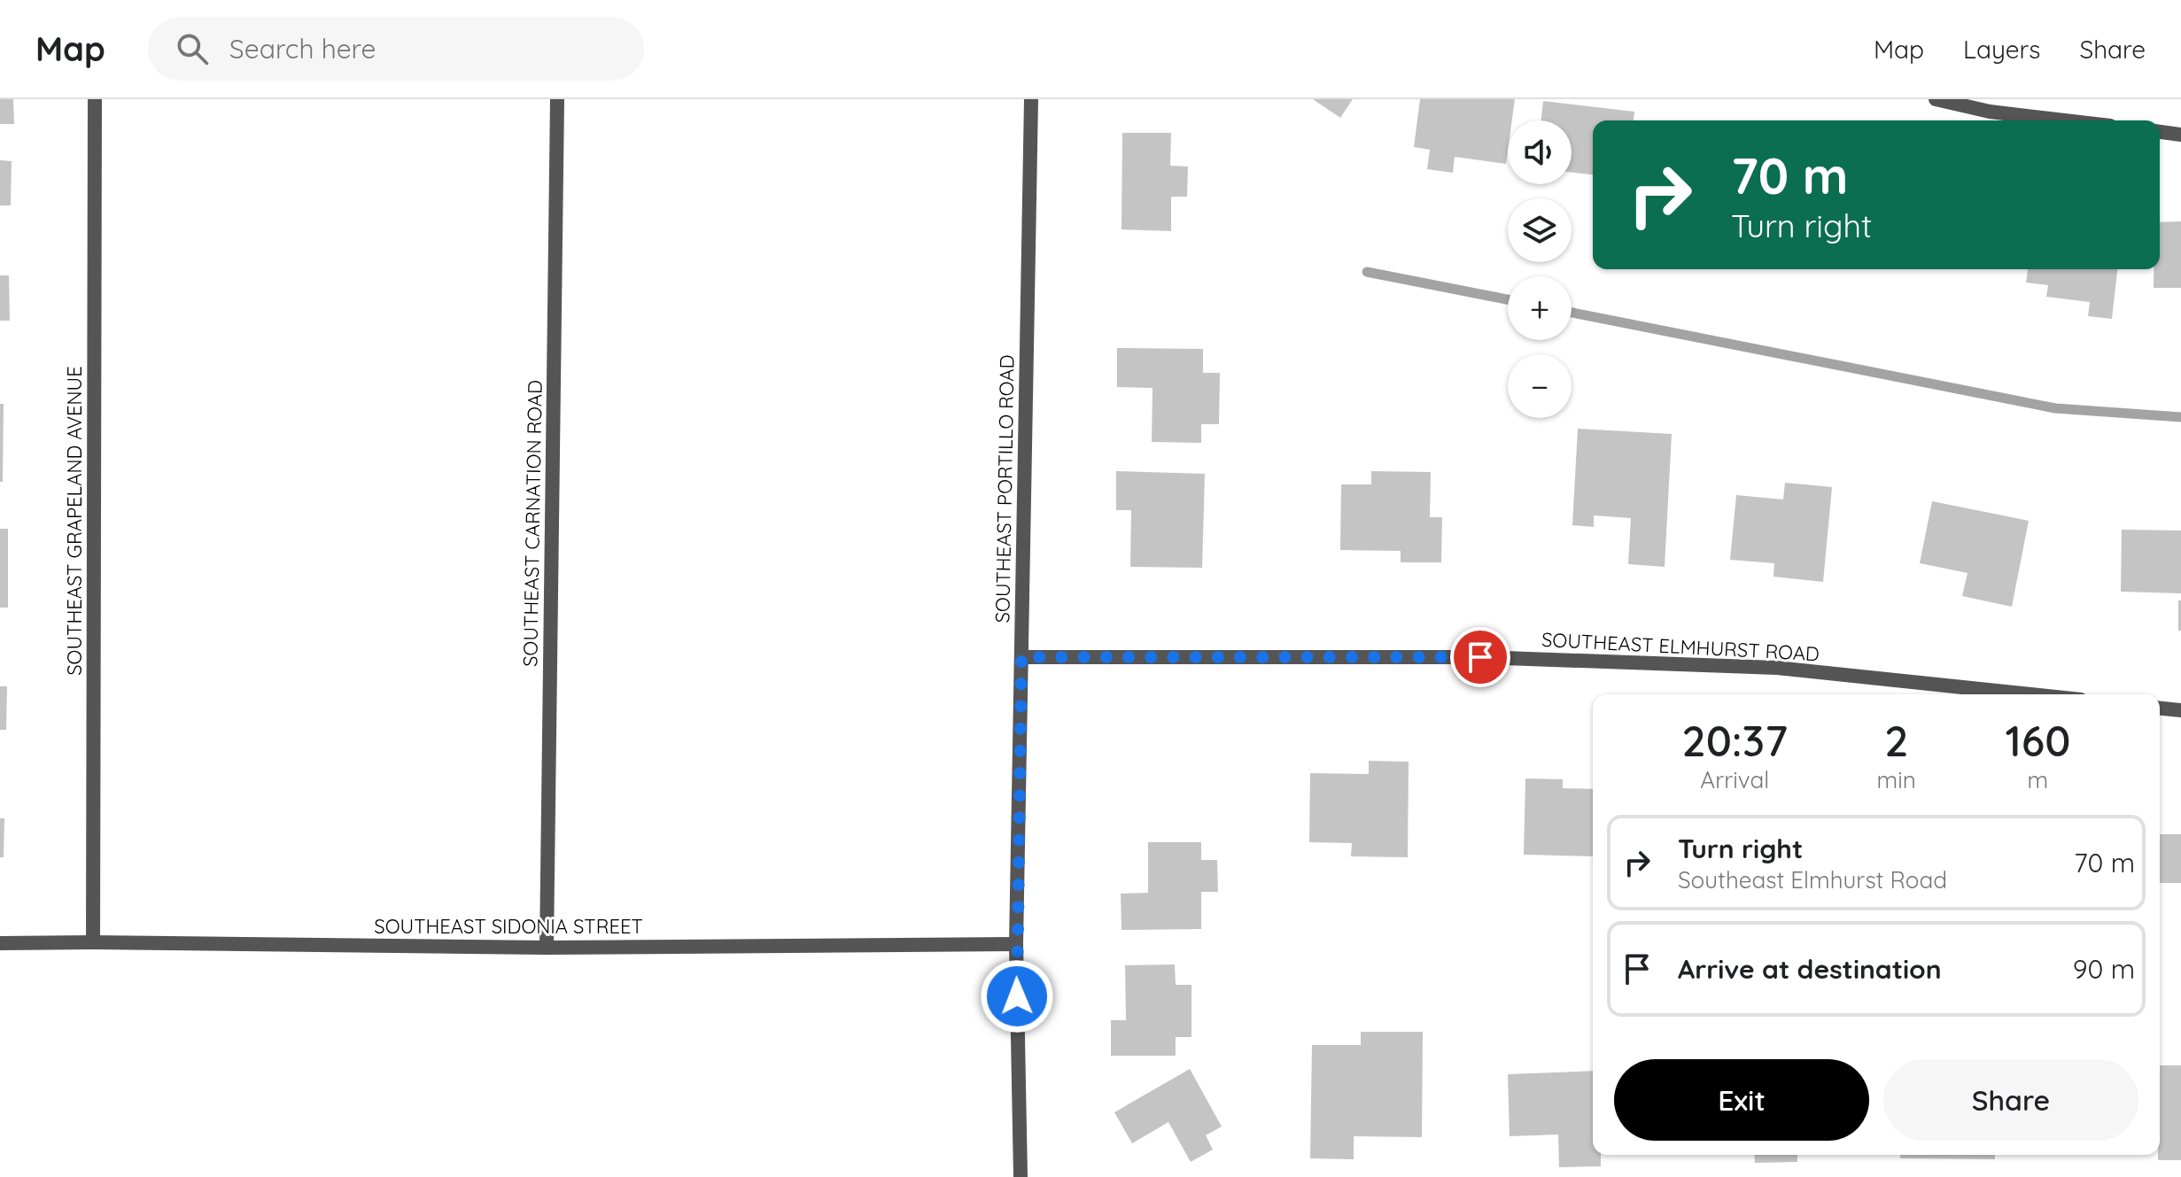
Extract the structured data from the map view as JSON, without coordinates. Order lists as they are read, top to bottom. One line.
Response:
{"streets":{"street":["SOUTHEAST PORTILLO ROAD","SOUTHEAST GRAPELAND AVENUE","SOUTHEAST CARNATION ROAD","SOUTHEAST ELMHURST ROAD","SOUTHEAST SIDONIA STREET"]},"crossings":[["SOUTHEAST PORTILLO ROAD","SOUTHEAST ELMHURST ROAD"],["SOUTHEAST PORTILLO ROAD","SOUTHEAST SIDONIA STREET"],["SOUTHEAST GRAPELAND AVENUE","SOUTHEAST SIDONIA STREET"],["SOUTHEAST CARNATION ROAD","SOUTHEAST SIDONIA STREET"]],"page":{"header":"Map","search":"Search here","nav":["Map","Layers","Share"],"map_buttons":["+","−"],"turn":["70 m","Turn right"],"eta":["20:37","Arrival","2","min","160","m"],"list":[{"name":"Turn right","note":"Southeast Elmhurst Road","value":"70 m"},{"name":"Arrive at destination","value":"90 m"}],"buttons":["Exit","Share"]}}
